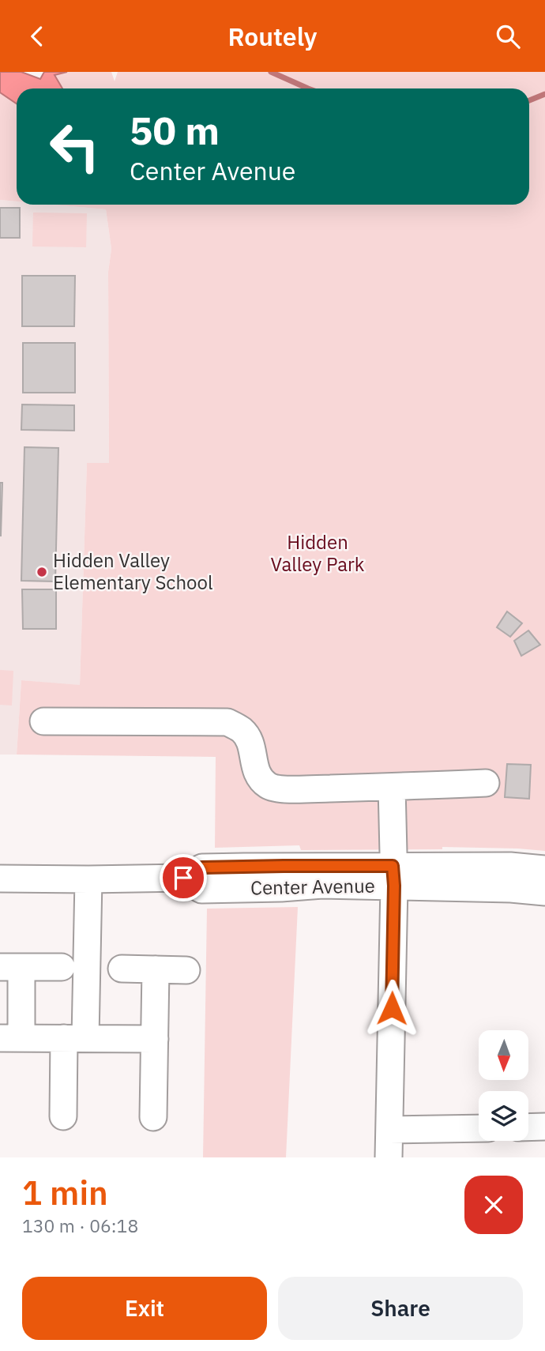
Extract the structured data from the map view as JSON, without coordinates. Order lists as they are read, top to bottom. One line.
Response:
{"streets":{"street":["Center Avenue"]},"parks":["Hidden Valley Park"],"places":["Hidden Valley Elementary School"],"north":"bottom","page":{"header":"Routely","turn":["50 m","Center Avenue"],"heading":["1 min","130 m · 06:18"],"buttons":["Exit","Share"]}}
